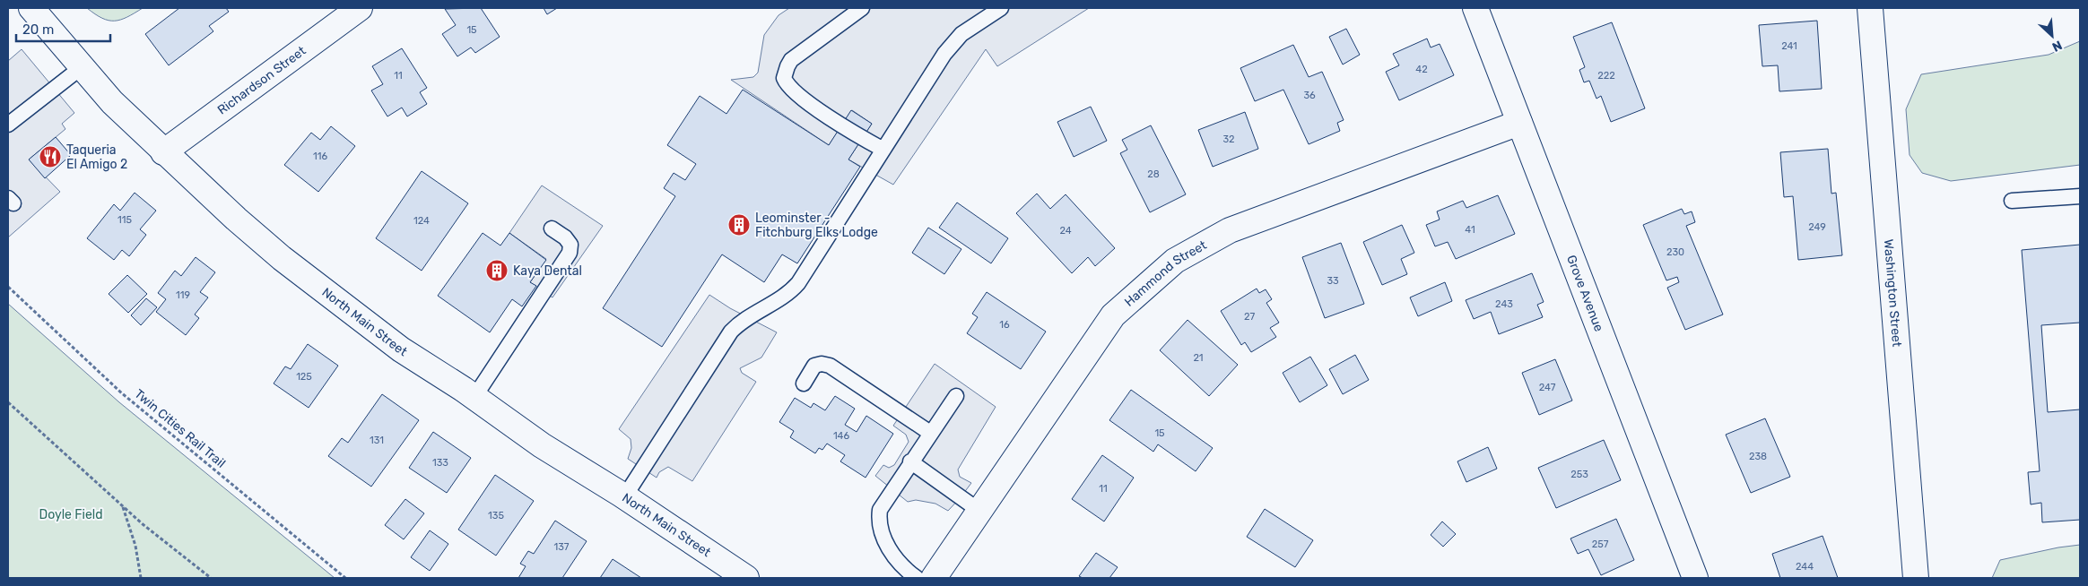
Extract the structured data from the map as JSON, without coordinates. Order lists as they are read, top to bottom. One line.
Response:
{"streets":{"street":["Richardson Street","Hammond Street","Grove Avenue","Washington Street","North Main Street"],"path":["Twin Cities Rail Trail"]},"crossings":[["Richardson Street","North Main Street"],["Hammond Street","Grove Avenue"]],"parks":["Doyle Field"],"places":{"restaurant":["Taqueria El Amigo 2"],"building":["Leominster - Fitchburg Elks Lodge","Kaya Dental"]},"house_numbers":["15","241","42","11","222","36","32","116","28","115","124","249","41","24","230","33","119","243","27","16","21","125","247","15","146","131","238","133","253","11","135","257","137","244"],"scale_bar":"20 m","north":"bottom right"}
